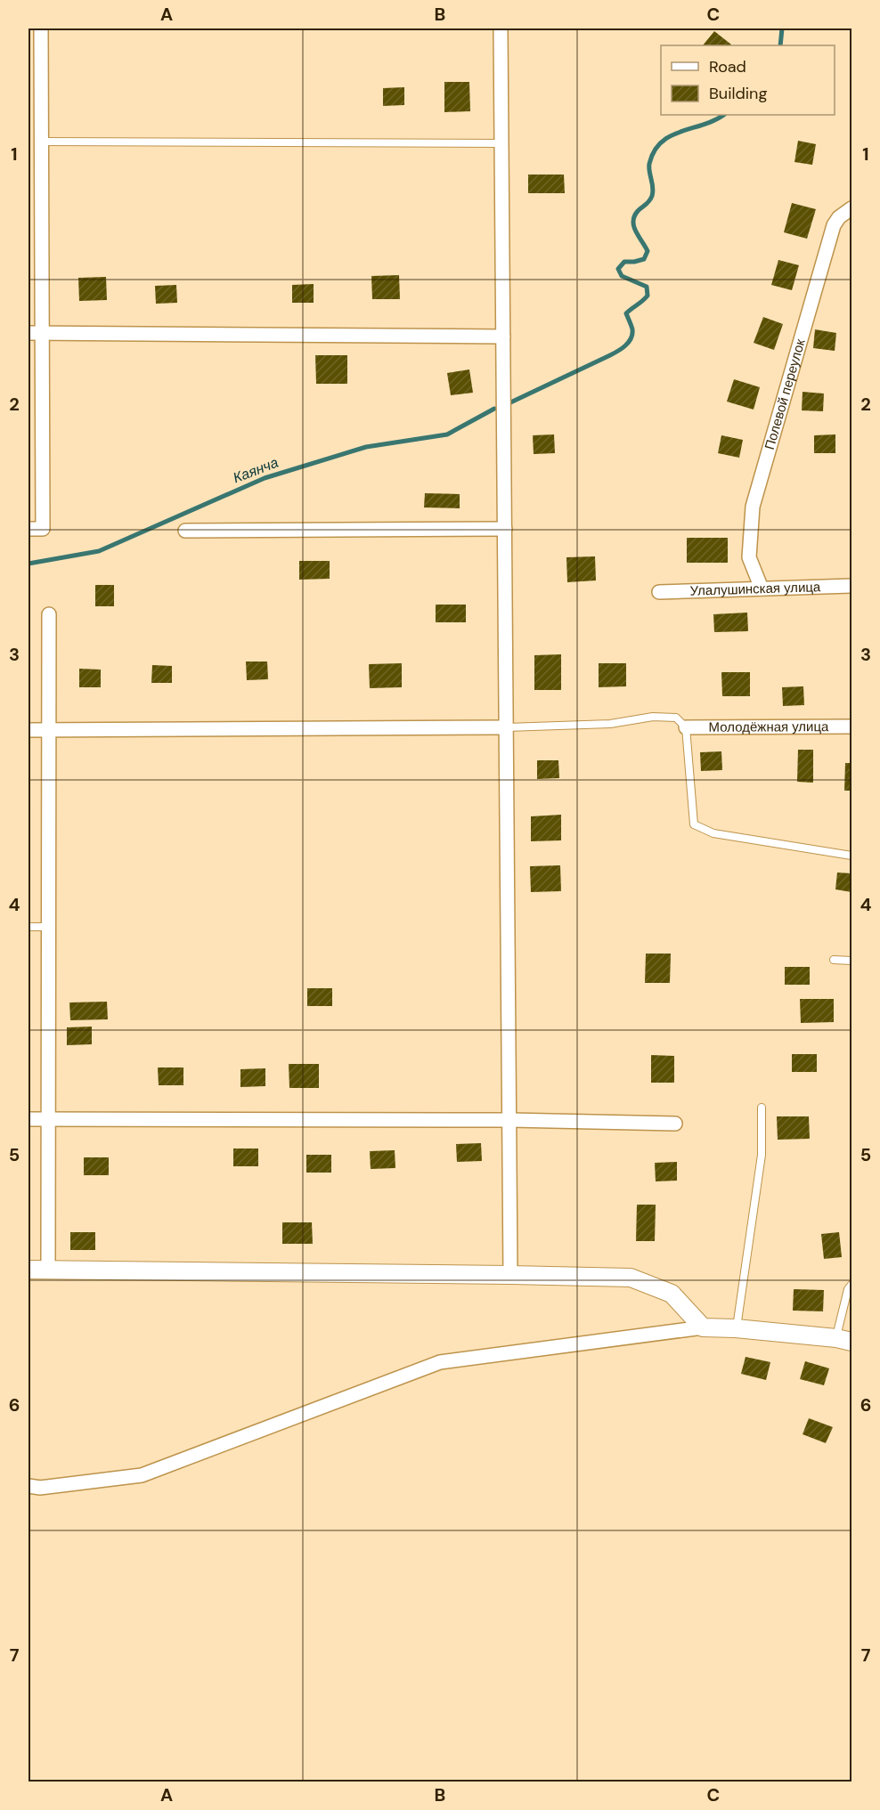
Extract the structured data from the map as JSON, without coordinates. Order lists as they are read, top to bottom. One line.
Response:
{"streets":{"street":["Полевой переулок","Улалушинская улица","Молодёжная улица"]},"crossings":[["Полевой переулок","Улалушинская улица"]],"water":["Каянча"],"legend":["Road","Building"],"grid":{"columns":["A","B","C"],"rows":["1","2","3","4","5","6","7"]}}
